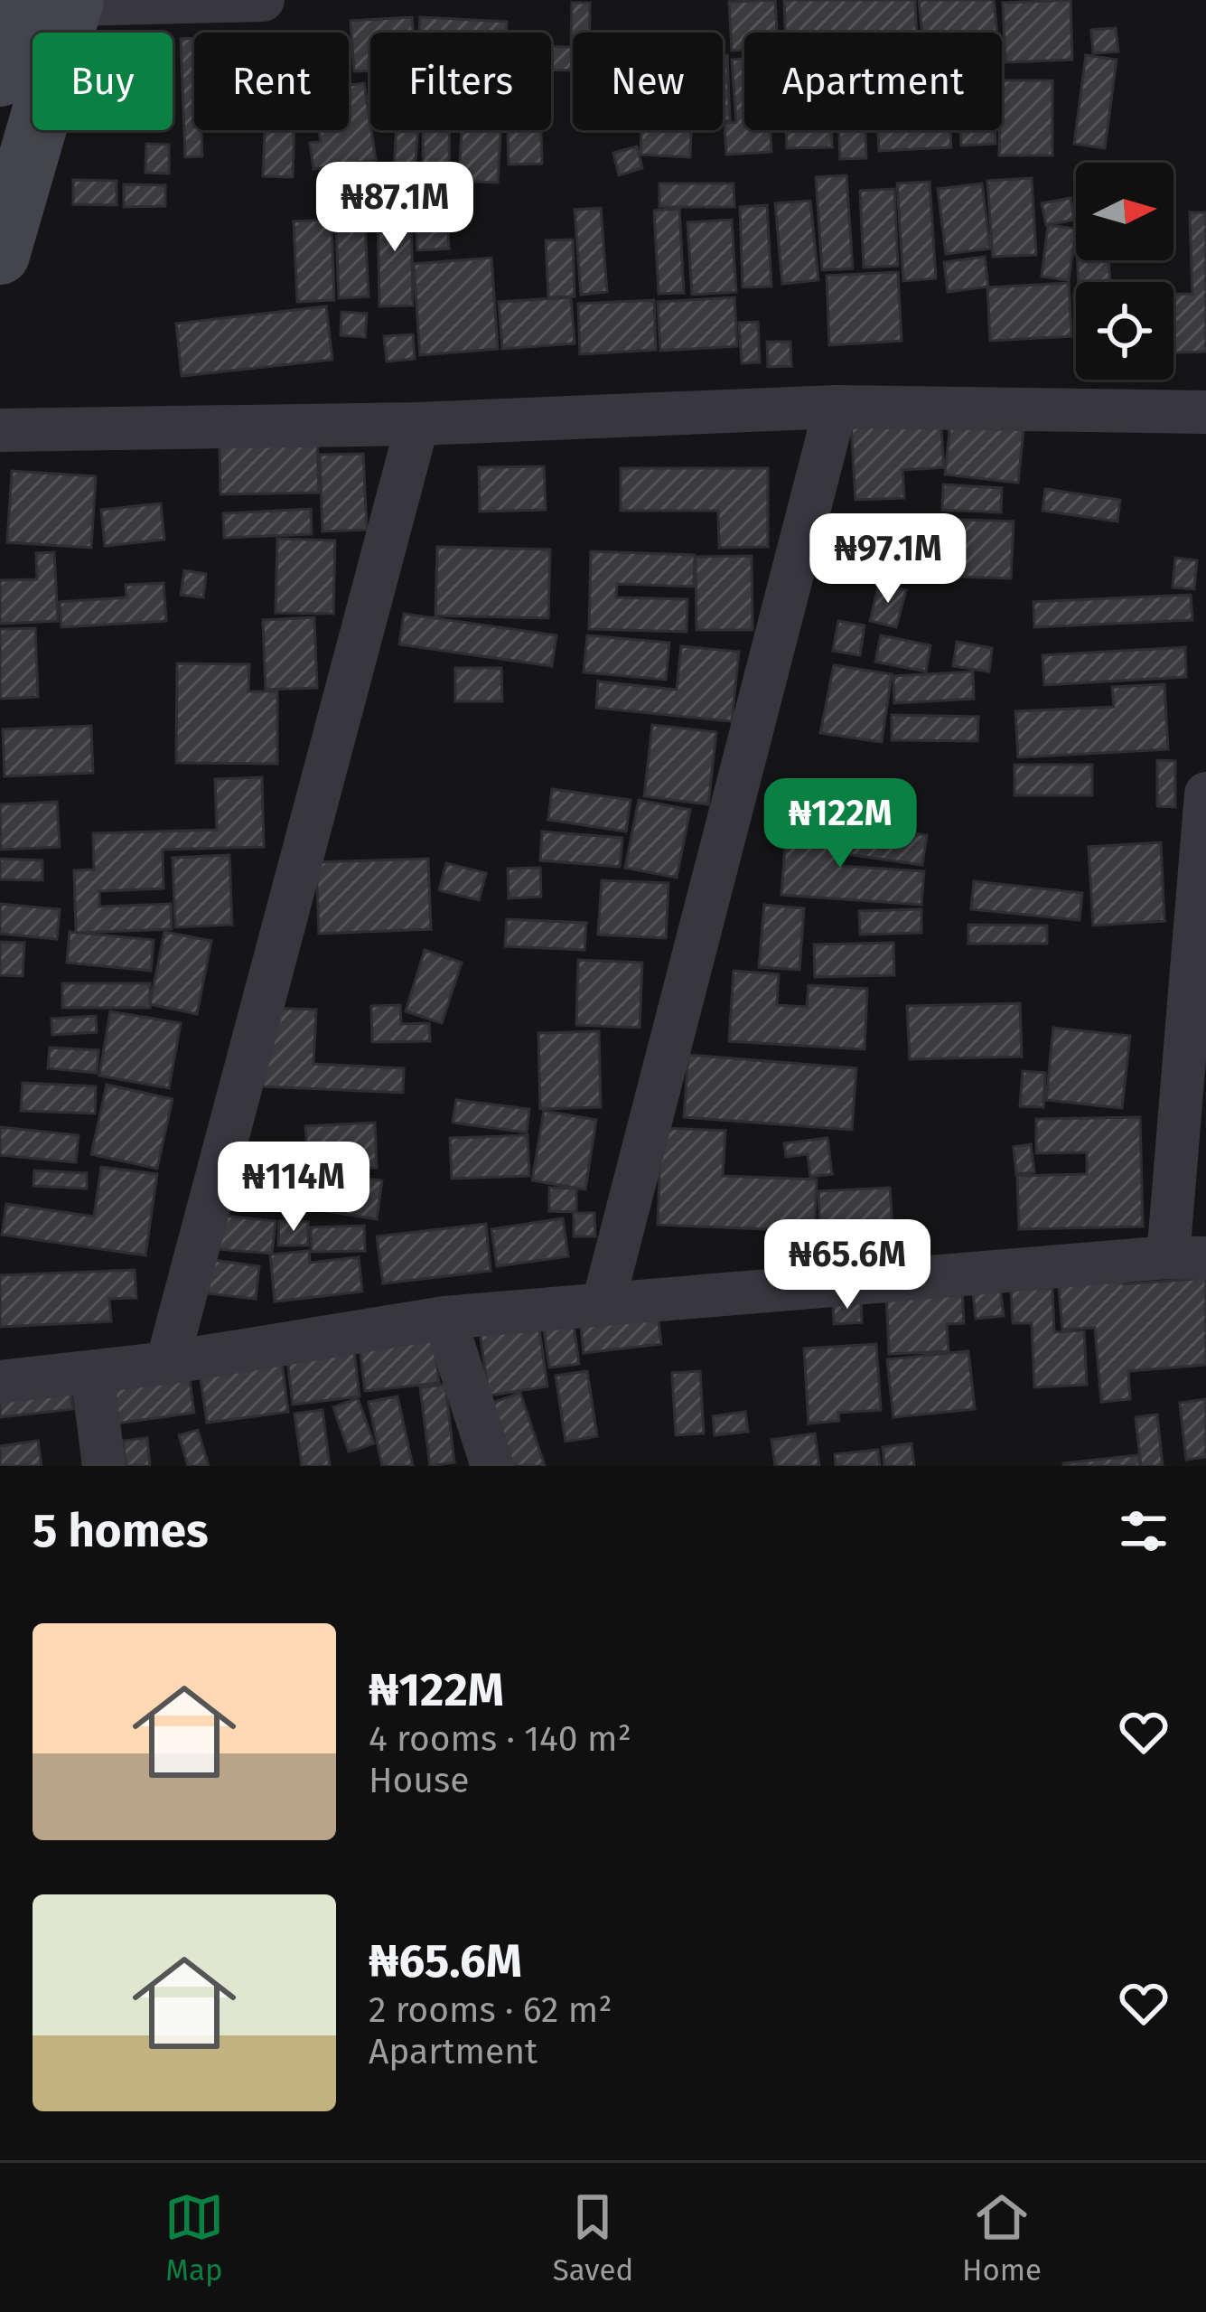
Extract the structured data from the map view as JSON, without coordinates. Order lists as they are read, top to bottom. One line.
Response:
{"north":"right","page":{"chip":["Buy","Rent","Filters","New","Apartment"],"price":["₦87.1M","₦97.1M","₦122M","₦114M","₦65.6M"],"heading":"5 homes","list":[{"name":"₦122M","note":"4 rooms · 140 m² · House"},{"name":"₦65.6M","note":"2 rooms · 62 m² · Apartment"}],"tabs":["Map","Saved","Home"]}}
